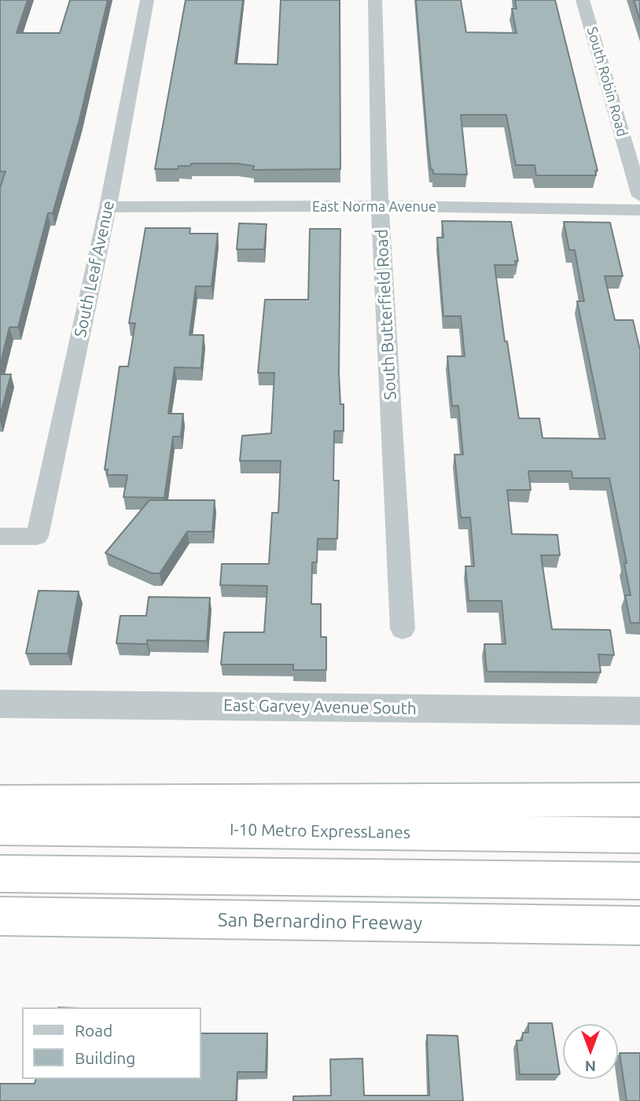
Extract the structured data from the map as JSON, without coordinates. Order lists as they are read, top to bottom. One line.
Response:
{"streets":{"highway":["I-10 Metro ExpressLanes","San Bernardino Freeway"],"street":["South Robin Road","East Norma Avenue","South Leaf Avenue","South Butterfield Road","East Garvey Avenue South"]},"crossings":[["East Norma Avenue","South Leaf Avenue"],["East Norma Avenue","South Butterfield Road"]],"legend":["Road","Building"],"north":"bottom"}
